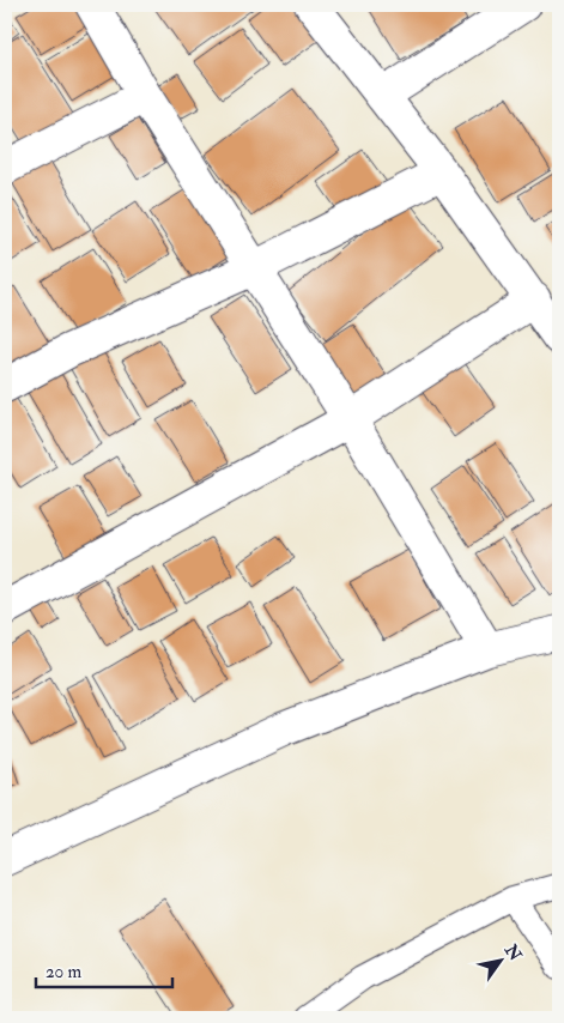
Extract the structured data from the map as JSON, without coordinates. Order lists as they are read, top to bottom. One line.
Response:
{"scale_bar":"20 m","north":"top right"}
